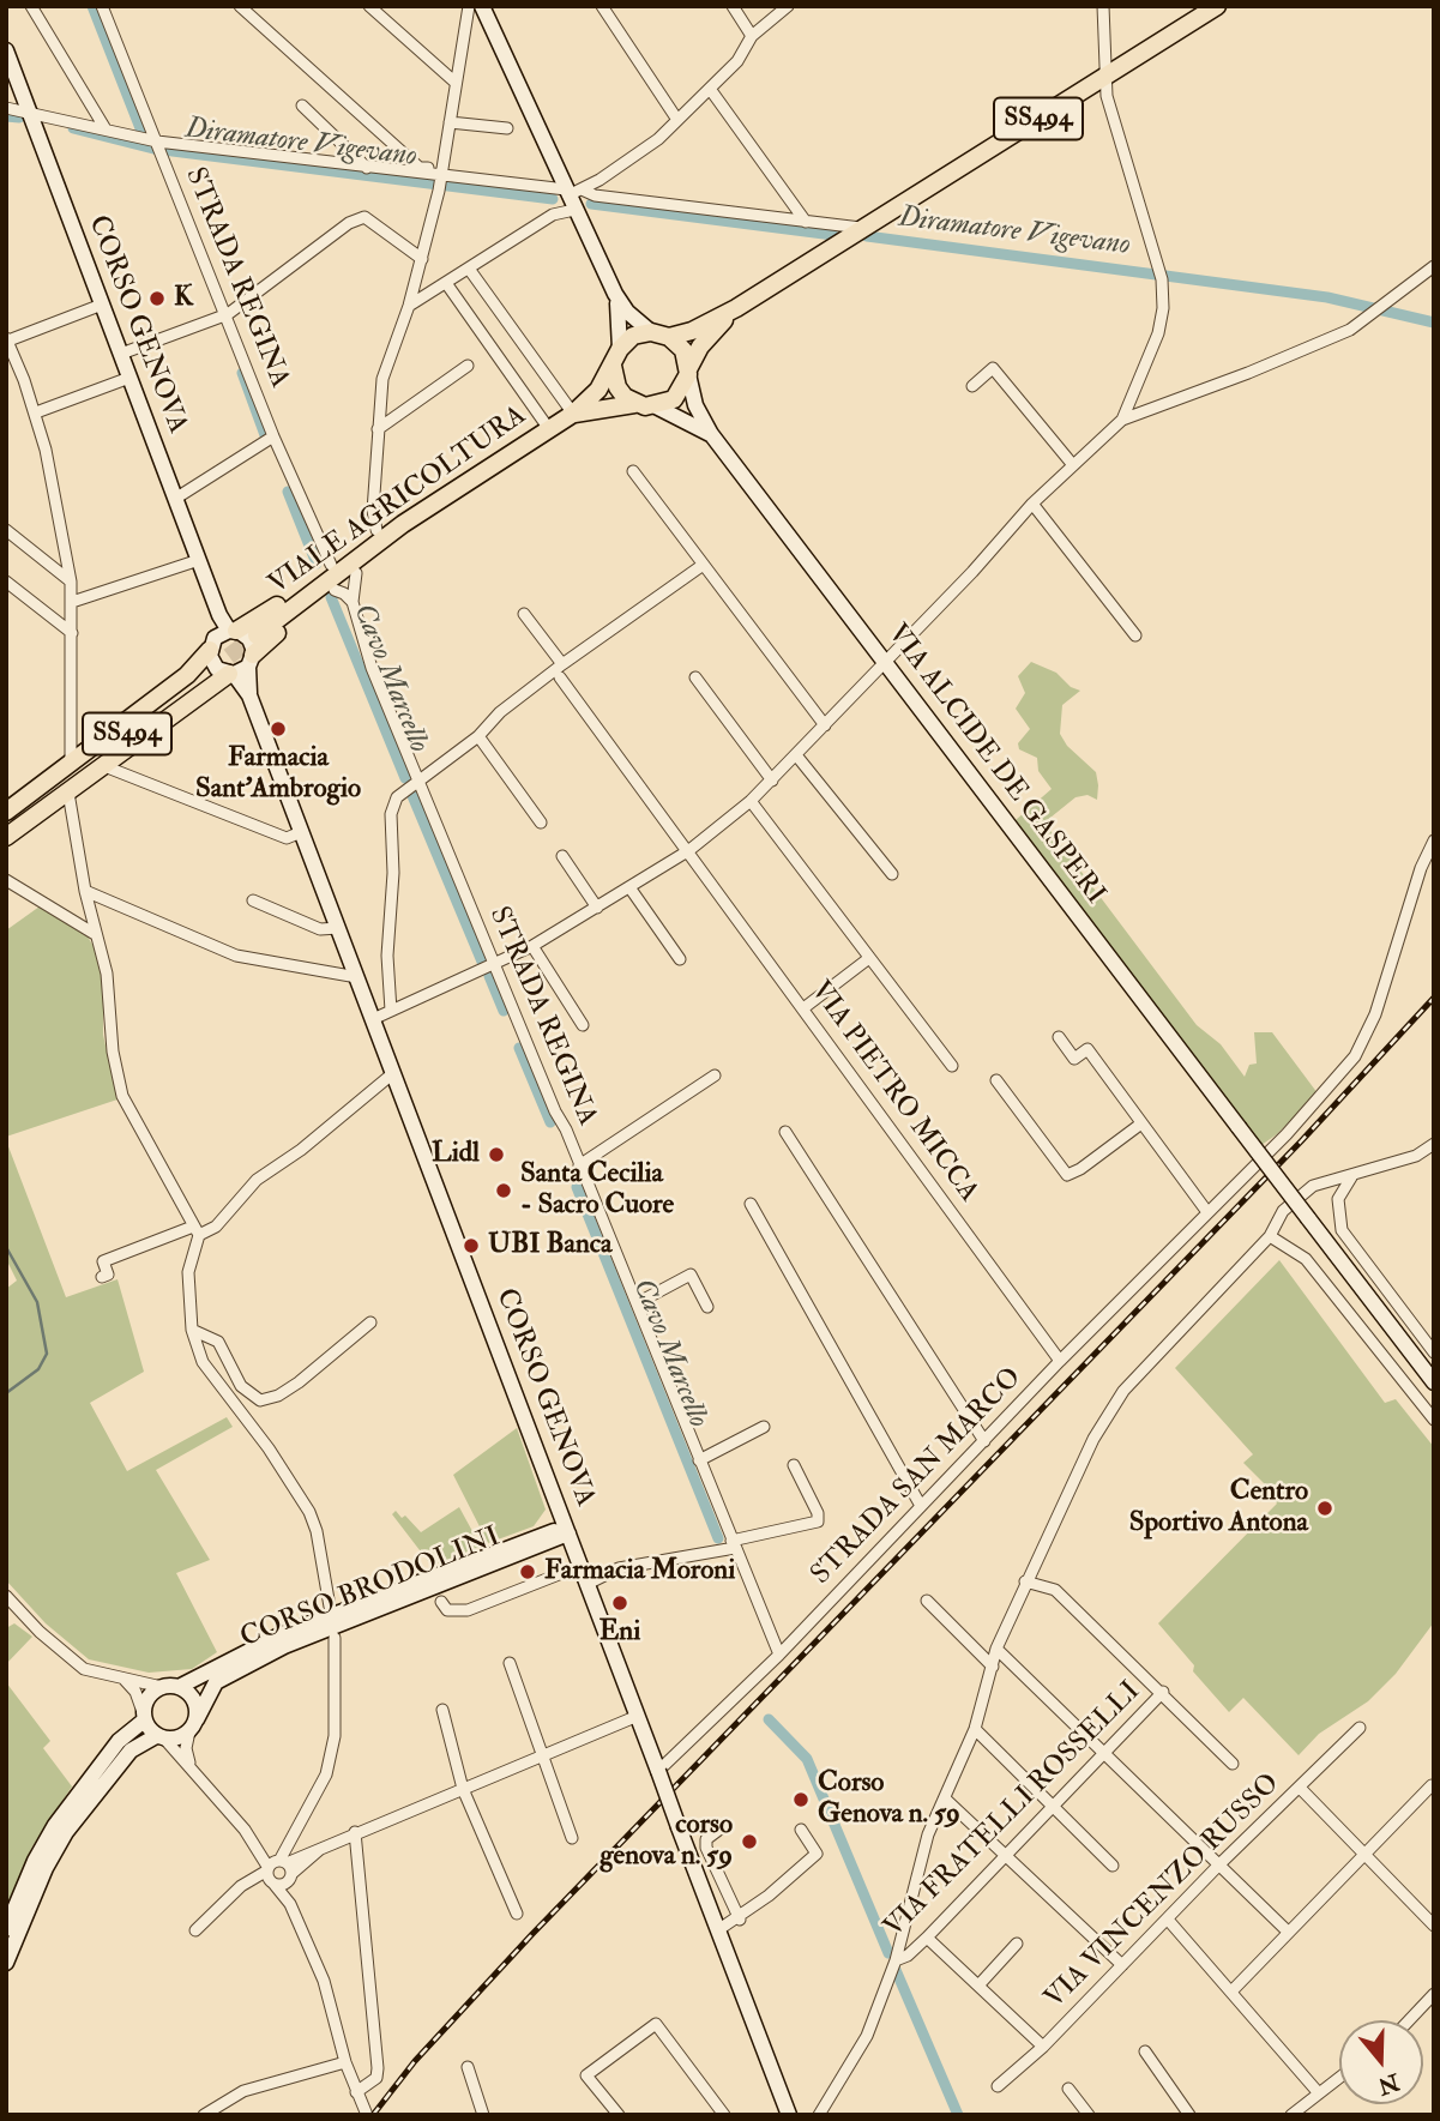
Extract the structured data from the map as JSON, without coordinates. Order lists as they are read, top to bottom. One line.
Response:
{"streets":{"main road":["SS494","CORSO GENOVA","VIALE AGRICOLTURA","VIA ALCIDE DE GASPERI","CORSO BRODOLINI"],"street":["STRADA REGINA","VIA PIETRO MICCA","STRADA SAN MARCO","VIA FRATELLI ROSSELLI","VIA VINCENZO RUSSO"]},"crossings":[["STRADA REGINA","STRADA SAN MARCO"],["CORSO GENOVA","STRADA SAN MARCO"],["CORSO GENOVA","CORSO BRODOLINI"],["VIALE AGRICOLTURA","VIA ALCIDE DE GASPERI"],["VIA PIETRO MICCA","STRADA SAN MARCO"]],"water":["Diramatore Vigevano","Cavo Marcello"],"places":["K","Farmacia Sant'Ambrogio","Lidl","Santa Cecilia - Sacro Cuore","UBI Banca","Centro Sportivo Antona","Farmacia Moroni","Eni","Corso Genova n. 59","corso genova n. 59"],"north":"bottom"}
